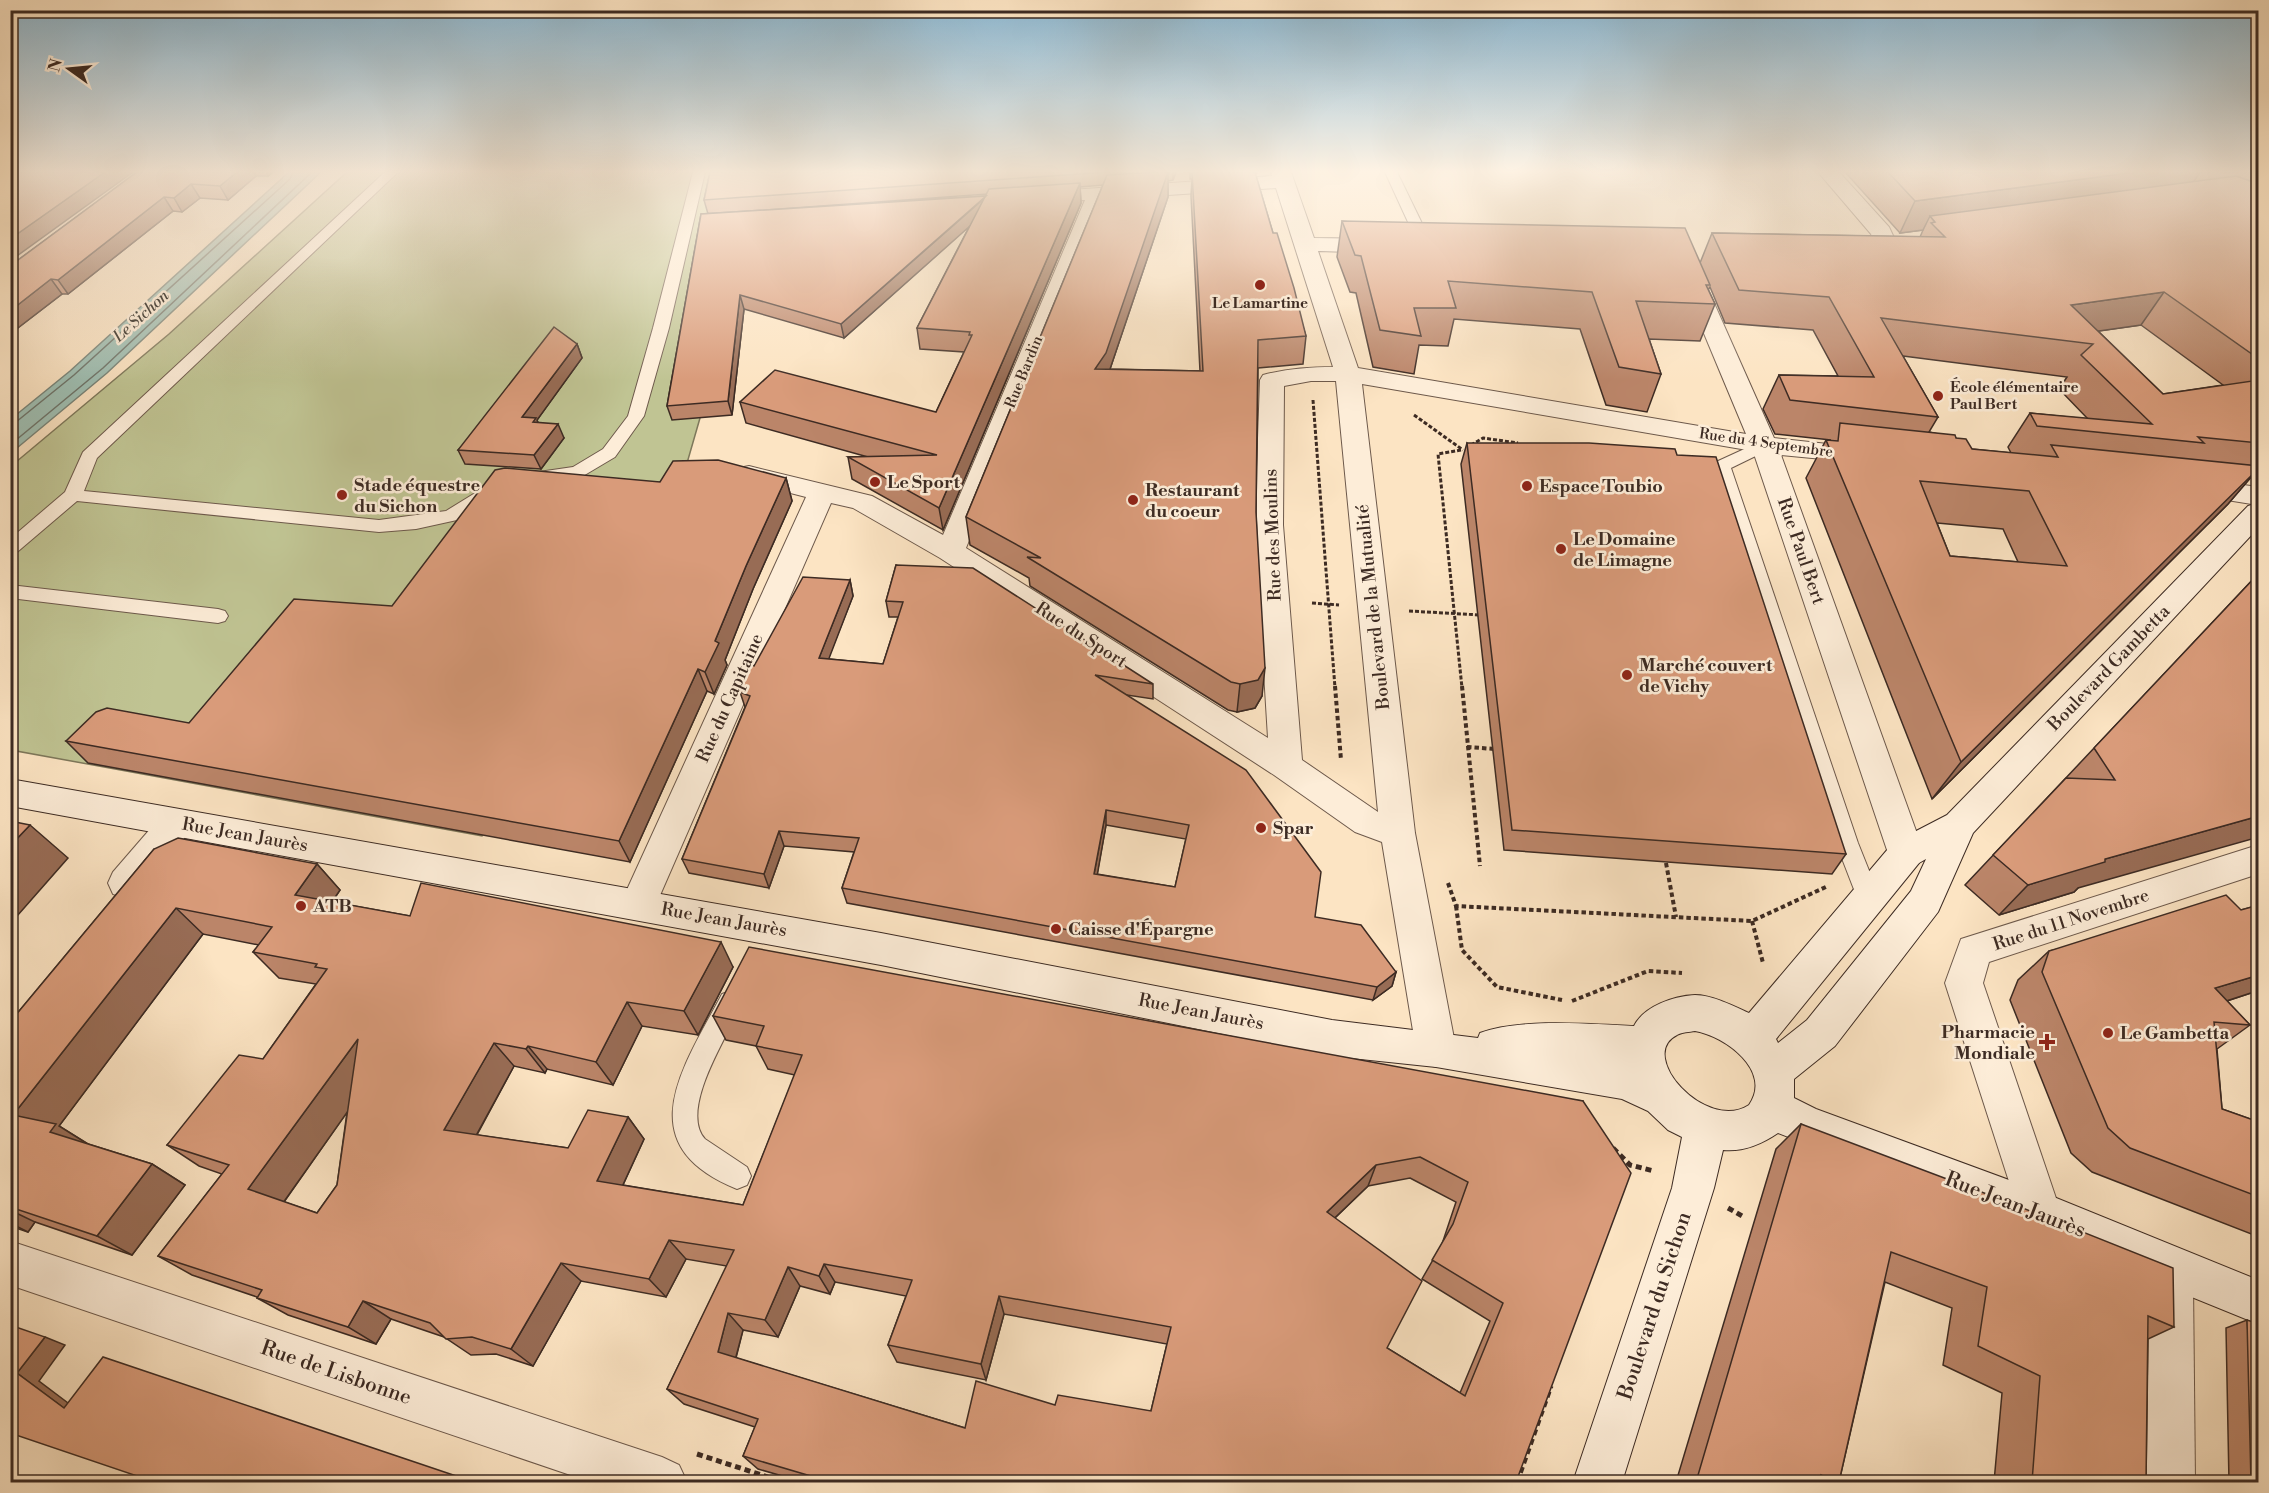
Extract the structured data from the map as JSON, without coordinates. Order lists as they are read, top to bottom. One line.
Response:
{"streets":{"street":["Rue Bardin","Rue du 4 Septembre","Rue des Moulins","Rue Paul Bert","Boulevard de la Mutualité","Rue du Sport","Boulevard Gambetta","Rue du Capitaine","Rue Jean Jaurès","Rue du 11 Novembre","Boulevard du Sichon","Rue de Lisbonne"]},"crossings":[["Rue Bardin","Rue du Sport"],["Rue du 4 Septembre","Rue des Moulins"],["Rue du 4 Septembre","Rue Paul Bert"],["Rue du 4 Septembre","Boulevard de la Mutualité"],["Rue des Moulins","Boulevard de la Mutualité"],["Rue des Moulins","Rue du Sport"],["Rue Paul Bert","Boulevard Gambetta"],["Boulevard de la Mutualité","Rue du Sport"],["Boulevard de la Mutualité","Rue Jean Jaurès"],["Rue du Sport","Rue du Capitaine"],["Boulevard Gambetta","Rue Jean Jaurès"],["Boulevard Gambetta","Boulevard du Sichon"],["Rue du Capitaine","Rue Jean Jaurès"],["Rue Jean Jaurès","Rue du 11 Novembre"],["Rue Jean Jaurès","Boulevard du Sichon"]],"water":["Le Sichon"],"places":{"other":["Le Lamartine","École élémentaire Paul Bert","Le Sport","Espace Toubio","Stade équestre du Sichon","Restaurant du coeur","Le Domaine de Limagne","Marché couvert de Vichy","Spar","ATB","Caisse d'Épargne","Le Gambetta"],"health":["Pharmacie Mondiale"]},"north":"left"}
